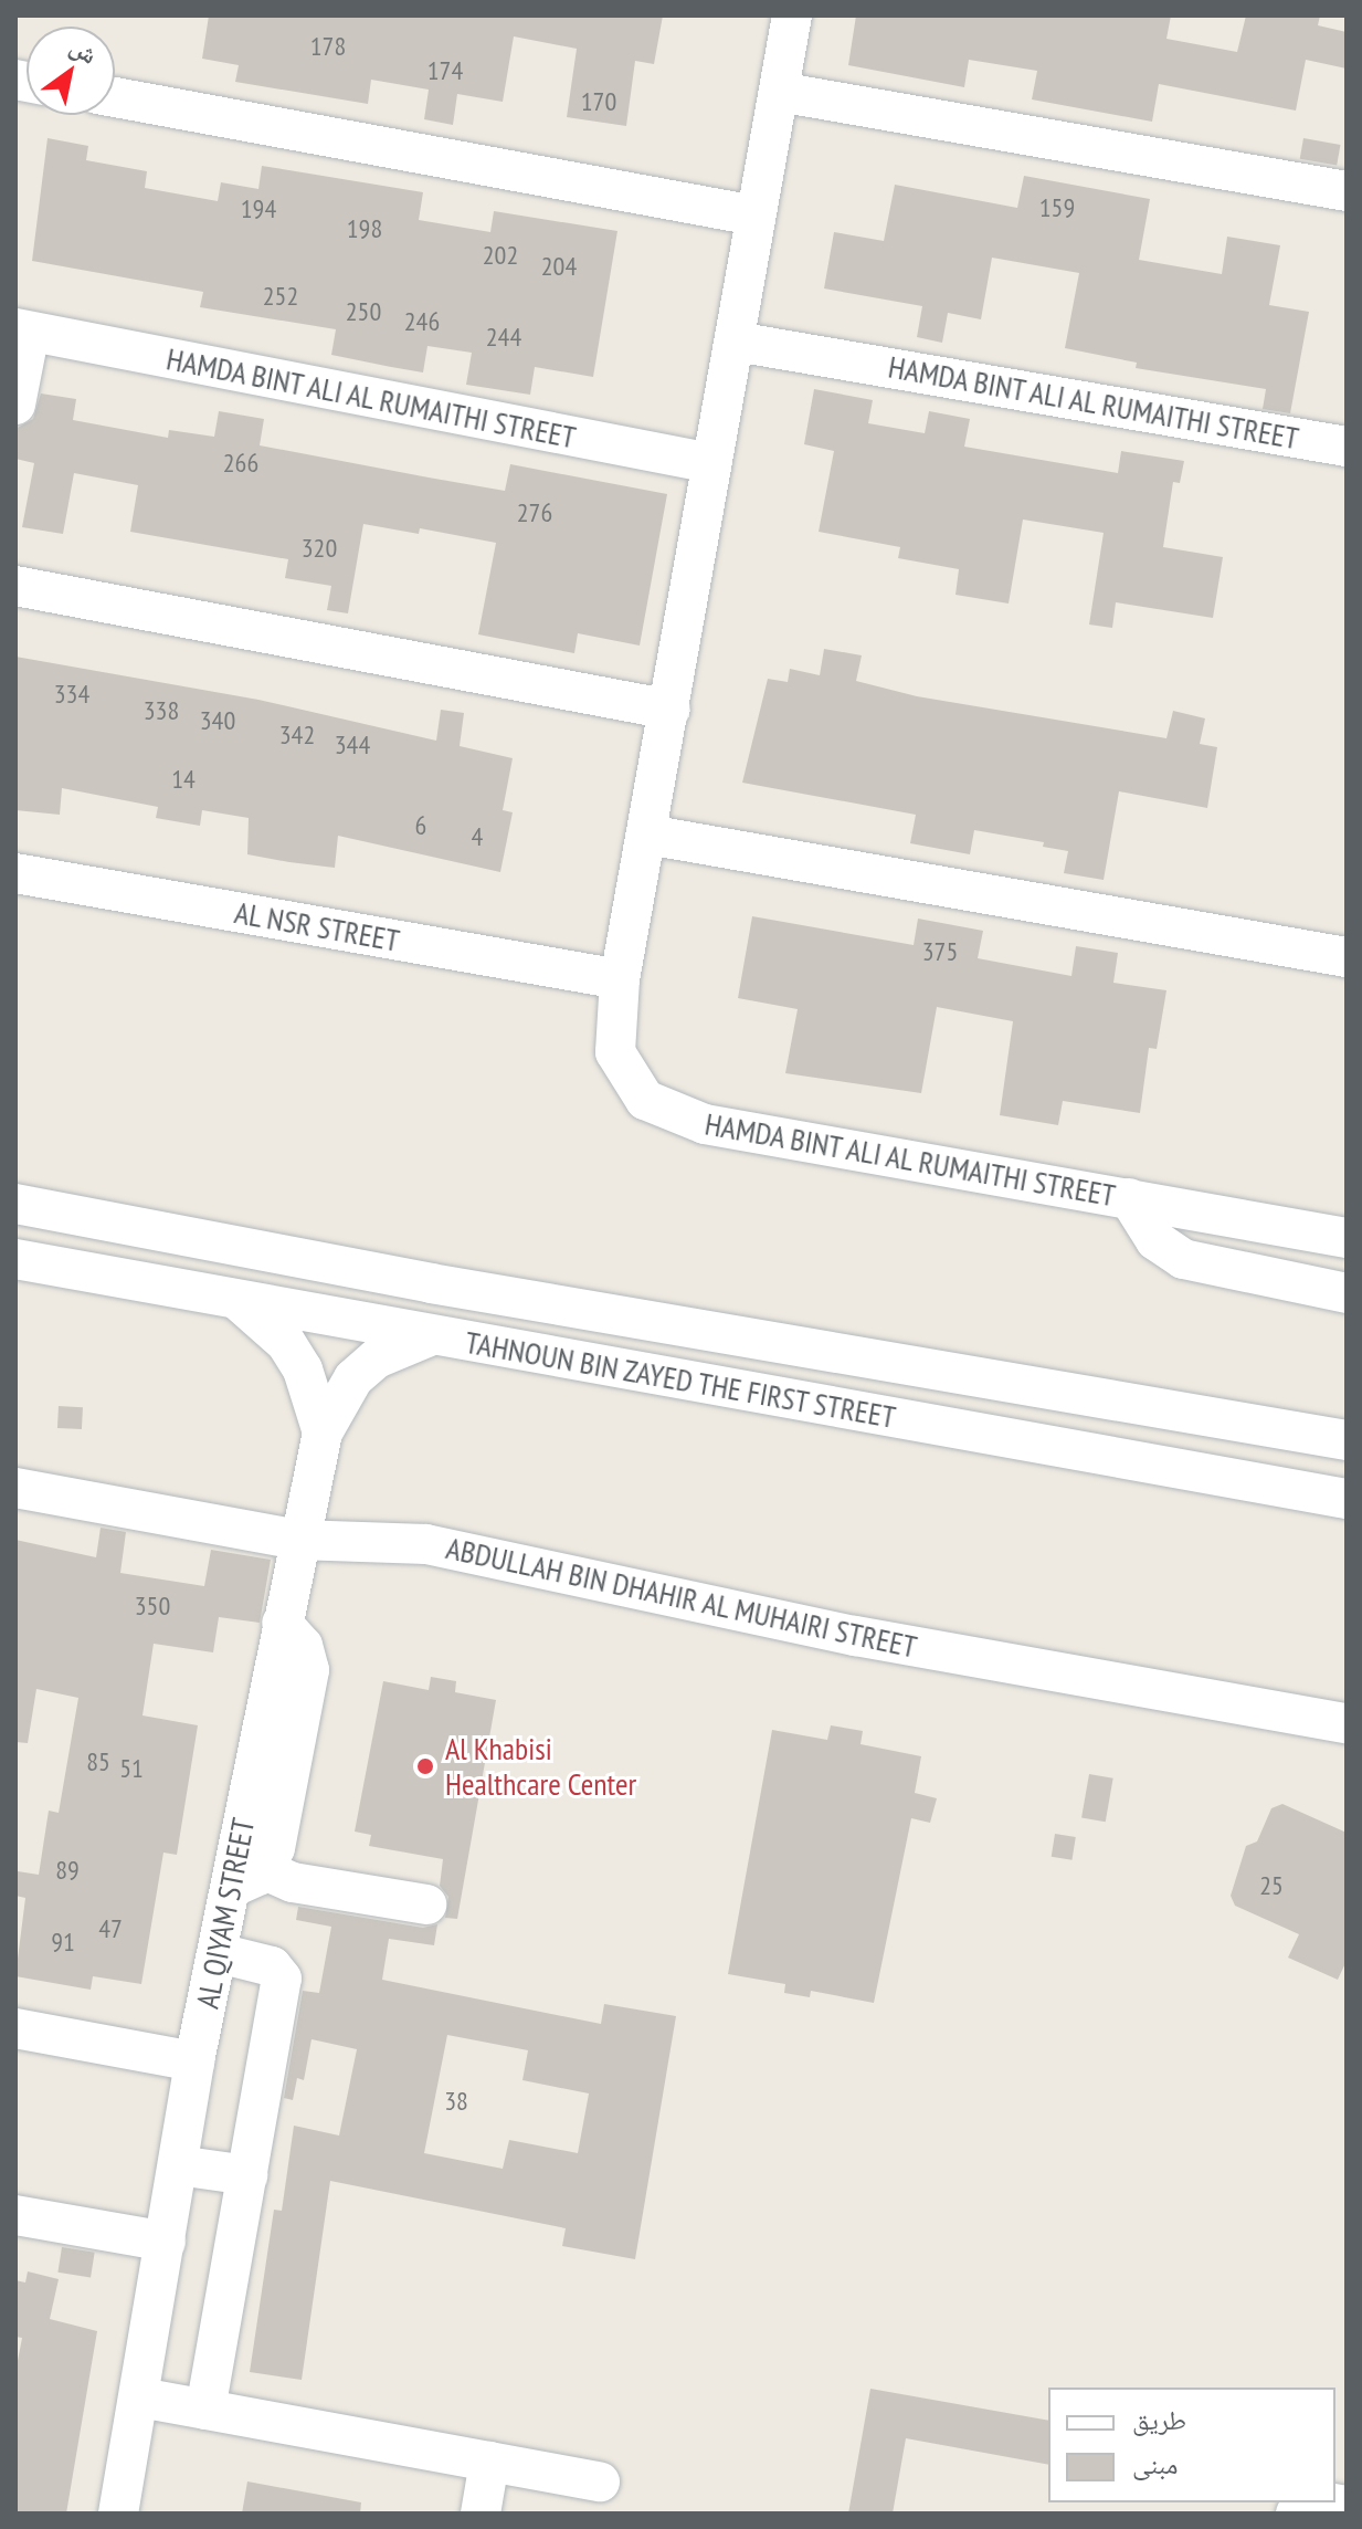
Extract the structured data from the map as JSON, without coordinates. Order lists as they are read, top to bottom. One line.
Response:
{"streets":{"street":["HAMDA BINT ALI AL RUMAITHI STREET","AL NSR STREET","TAHNOUN BIN ZAYED THE FIRST STREET","ABDULLAH BIN DHAHIR AL MUHAIRI STREET","AL QIYAM STREET"]},"crossings":[["HAMDA BINT ALI AL RUMAITHI STREET","AL NSR STREET"],["TAHNOUN BIN ZAYED THE FIRST STREET","AL QIYAM STREET"],["ABDULLAH BIN DHAHIR AL MUHAIRI STREET","AL QIYAM STREET"]],"places":["Al Khabisi Healthcare Center"],"house_numbers":["178","174","170","159","194","198","202","204","252","250","246","244","266","276","320","334","338","340","342","344","14","6","4","375","350","85","51","89","25","47","91","38"],"legend":["طريق","مبنى"],"north":"top right"}
